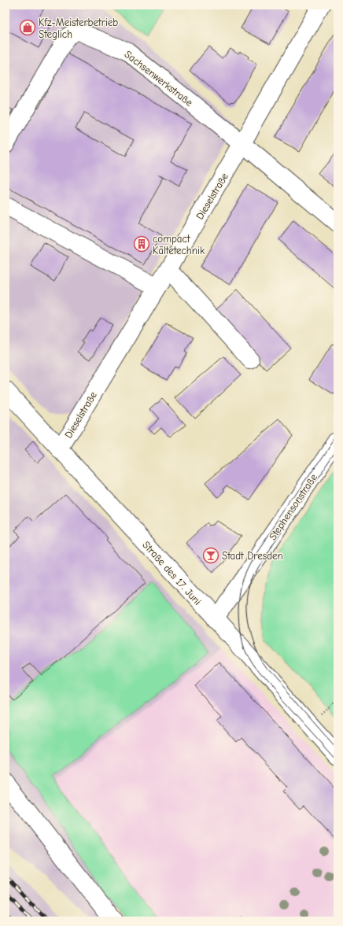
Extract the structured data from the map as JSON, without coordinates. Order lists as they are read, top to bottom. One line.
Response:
{"streets":{"street":["Sachsenwerkstraße","Dieselstraße","Stephensonstraße","Straße des 17. Juni"]},"crossings":[["Sachsenwerkstraße","Dieselstraße"],["Dieselstraße","Straße des 17. Juni"],["Stephensonstraße","Straße des 17. Juni"]],"places":{"shop":["Kfz-Meisterbetrieb Steglich"],"building":["compact Kältetechnik"],"bar":["Stadt Dresden"]}}
